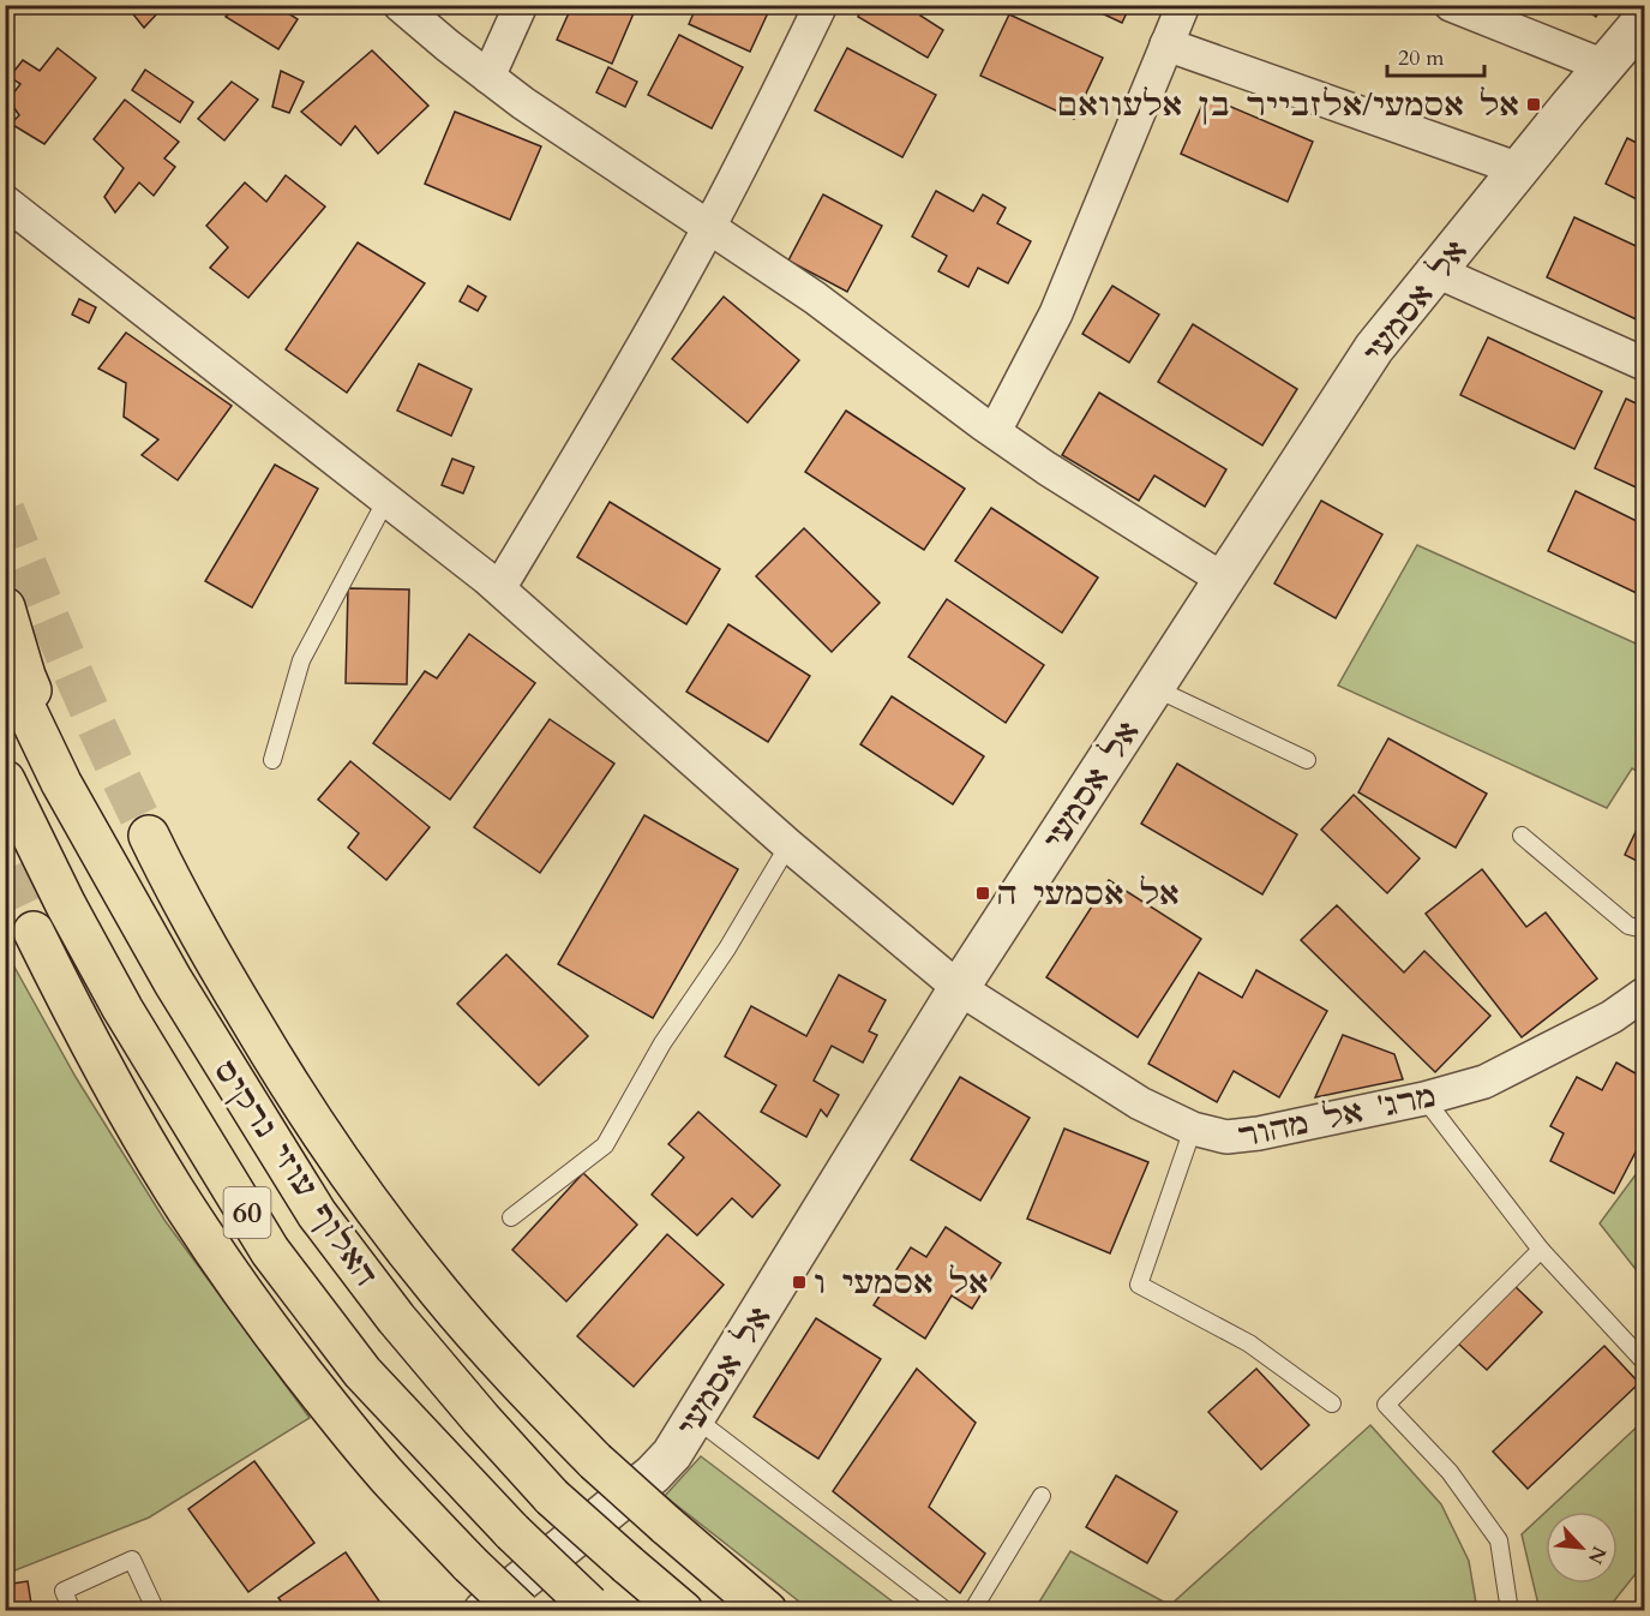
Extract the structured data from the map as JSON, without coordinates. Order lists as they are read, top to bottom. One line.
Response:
{"streets":{"highway":["האלוף עוזי נרקיס","60"],"street":["אל אסמעי","מרג' אל מהור"]},"crossings":[["אל אסמעי","מרג' אל מהור"]],"places":{"transit":["אל אסמעי/אלזבייר בן אלעוואם","אל אסמעי ה","אל אסמעי ו"]},"scale_bar":"20 m","north":"bottom right"}
